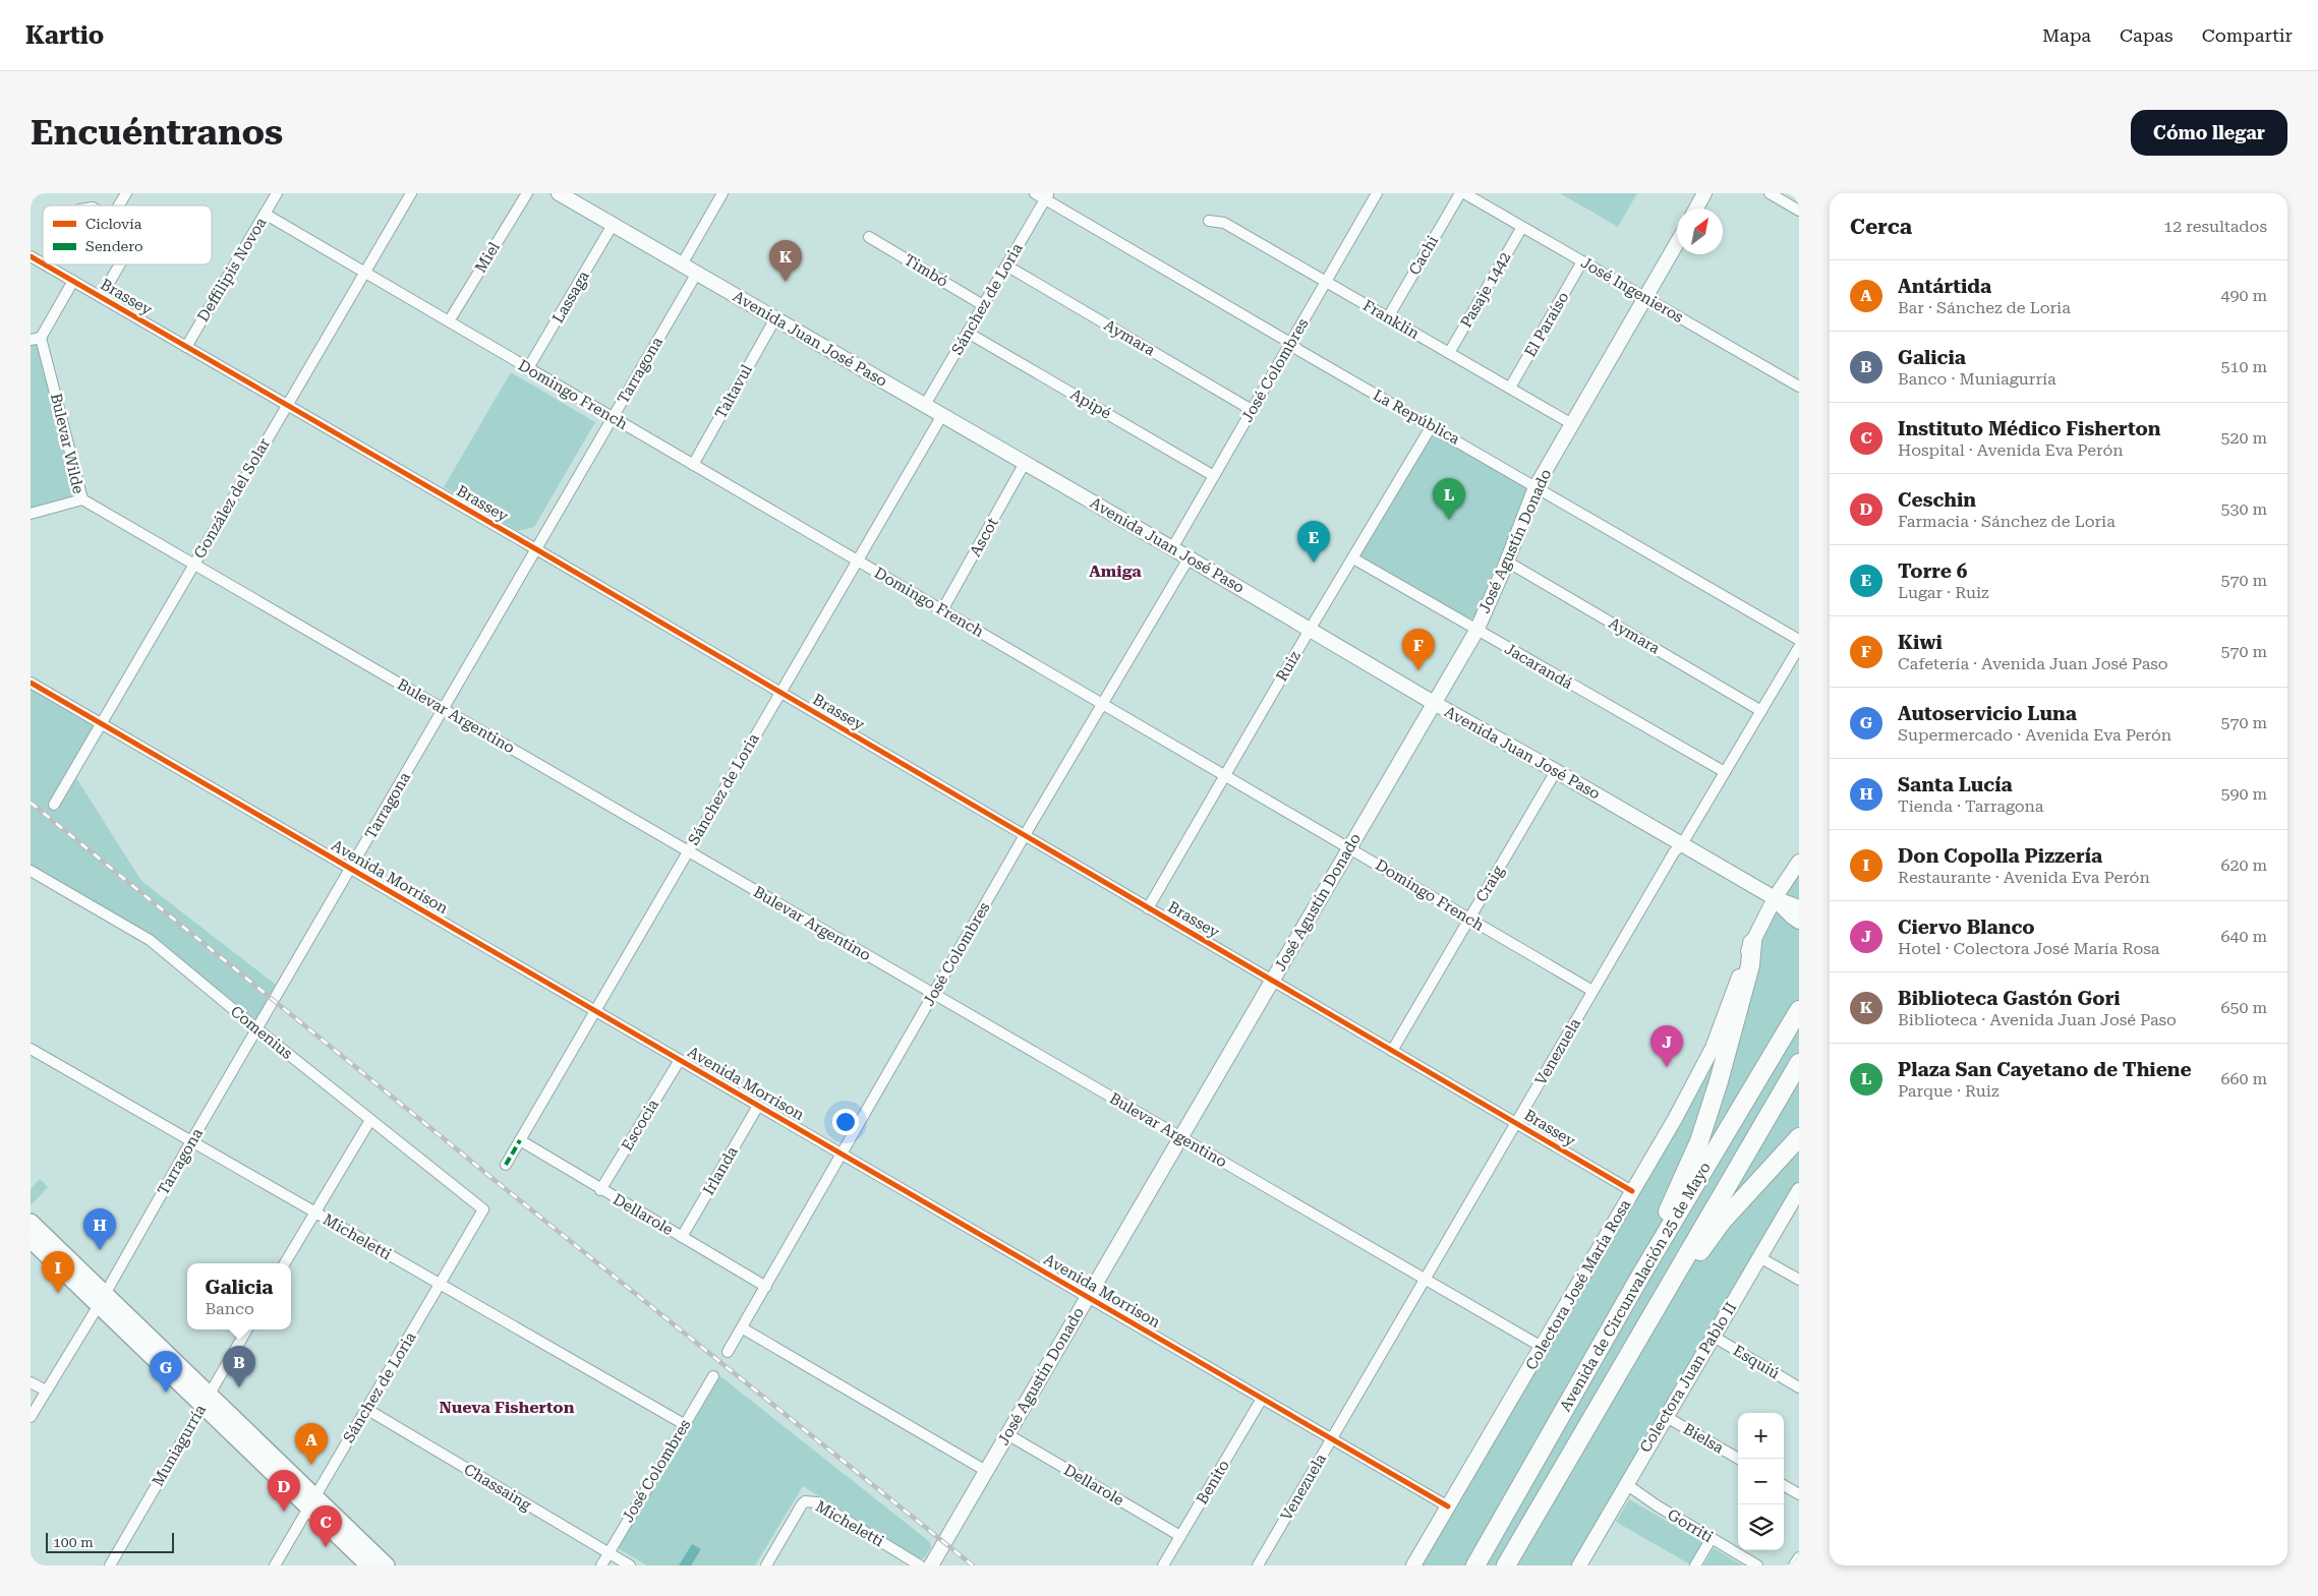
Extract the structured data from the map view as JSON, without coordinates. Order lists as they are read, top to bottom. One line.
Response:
{"streets":{"highway":["Avenida de Circunvalación 25 de Mayo"],"main road":["Avenida Juan José Paso","José Agustín Donado","Colectora José María Rosa","Colectora Juan Pablo II"],"street":["Cachi","Miel","Deffilipis Novoa","Timbó","Pasaje 1442","José Ingenieros","Brassey","Lassaga","Sánchez de Loria","Franklin","El Paraíso","Aymara","Tarragona","José Colombres","Taltavul","Domingo French","Apipé","La República","Bulevar Wilde","González del Solar","Ascot","Ruiz","Jacarandá","Bulevar Argentino","Avenida Morrison","Craig","Comenius","Venezuela","Escocia","Irlanda","Dellarole","Micheletti","Esquiú","Bielsa","Muniagurría","Benito","Chassaing","Gorriti"]},"crossings":[["Cachi","Franklin"],["Miel","Domingo French"],["Deffilipis Novoa","Brassey"],["Deffilipis Novoa","Domingo French"],["Timbó","Sánchez de Loria"],["Pasaje 1442","José Ingenieros"],["Pasaje 1442","Franklin"],["José Ingenieros","El Paraíso"],["José Ingenieros","José Agustín Donado"],["Brassey","Sánchez de Loria"],["Brassey","Tarragona"],["Brassey","José Colombres"],["Brassey","Bulevar Wilde"],["Brassey","González del Solar"],["Brassey","José Agustín Donado"],["Brassey","Ruiz"],["Brassey","Craig"],["Brassey","Venezuela"],["Brassey","Colectora José María Rosa"],["Lassaga","Avenida Juan José Paso"],["Lassaga","Domingo French"],["Sánchez de Loria","Aymara"],["Sánchez de Loria","Avenida Juan José Paso"],["Sánchez de Loria","Domingo French"],["Sánchez de Loria","Apipé"],["Sánchez de Loria","La República"],["Sánchez de Loria","Bulevar Argentino"],["Sánchez de Loria","Avenida Morrison"],["Sánchez de Loria","Comenius"],["Sánchez de Loria","Dellarole"],["Sánchez de Loria","Micheletti"],["Sánchez de Loria","Chassaing"],["Franklin","El Paraíso"],["Franklin","José Colombres"],["Franklin","José Agustín Donado"],["Aymara","José Colombres"],["Aymara","José Agustín Donado"],["Aymara","Venezuela"],["Avenida Juan José Paso","Tarragona"],["Avenida Juan José Paso","José Colombres"],["Avenida Juan José Paso","Taltavul"],["Avenida Juan José Paso","Ascot"],["Avenida Juan José Paso","José Agustín Donado"],["Avenida Juan José Paso","Ruiz"],["Avenida Juan José Paso","Craig"],["Avenida Juan José Paso","Venezuela"],["Avenida Juan José Paso","Colectora José María Rosa"],["Tarragona","Domingo French"],["Tarragona","Bulevar Argentino"],["Tarragona","Avenida Morrison"],["Tarragona","Comenius"],["Tarragona","Micheletti"],["José Colombres","Domingo French"],["José Colombres","Apipé"],["José Colombres","La República"],["José Colombres","Bulevar Argentino"],["José Colombres","Avenida Morrison"],["José Colombres","Dellarole"],["José Colombres","Micheletti"],["José Colombres","Chassaing"],["Taltavul","Domingo French"],["Domingo French","González del Solar"],["Domingo French","Ascot"],["Domingo French","José Agustín Donado"],["Domingo French","Ruiz"],["Domingo French","Craig"],["Domingo French","Venezuela"],["La República","José Agustín Donado"],["La República","Ruiz"],["Bulevar Wilde","Bulevar Argentino"],["González del Solar","Bulevar Argentino"],["González del Solar","Avenida Morrison"],["José Agustín Donado","Jacarandá"],["José Agustín Donado","Bulevar Argentino"],["José Agustín Donado","Avenida Morrison"],["José Agustín Donado","Dellarole"],["Ruiz","Jacarandá"],["Jacarandá","Venezuela"],["Bulevar Argentino","Venezuela"],["Bulevar Argentino","Colectora José María Rosa"],["Avenida Morrison","Venezuela"],["Avenida Morrison","Escocia"],["Avenida Morrison","Irlanda"],["Avenida Morrison","Colectora José María Rosa"],["Avenida Morrison","Benito"],["Escocia","Dellarole"],["Irlanda","Dellarole"],["Dellarole","Benito"],["Esquiú","Colectora Juan Pablo II"],["Colectora Juan Pablo II","Bielsa"],["Colectora Juan Pablo II","Gorriti"]],"districts":["Amiga","Nueva Fisherton"],"legend":["Ciclovía","Sendero"],"scale_bar":"100 m","north":"top right","page":{"header":"Kartio","nav":["Mapa","Capas","Compartir"],"buttons":"Cómo llegar","title":"Encuéntranos","heading":["Cerca","12 resultados"],"pins":["K","L","E","F","J","H","I","B","G","A","D","C"],"list":[{"mark":"A","name":"Antártida","note":"Bar · Sánchez de Loria","value":"490 m"},{"mark":"B","name":"Galicia","note":"Banco · Muniagurría","value":"510 m"},{"mark":"C","name":"Instituto Médico Fisherton","note":"Hospital · Avenida Eva Perón","value":"520 m"},{"mark":"D","name":"Ceschin","note":"Farmacia · Sánchez de Loria","value":"530 m"},{"mark":"E","name":"Torre 6","note":"Lugar · Ruiz","value":"570 m"},{"mark":"F","name":"Kiwi","note":"Cafetería · Avenida Juan José Paso","value":"570 m"},{"mark":"G","name":"Autoservicio Luna","note":"Supermercado · Avenida Eva Perón","value":"570 m"},{"mark":"H","name":"Santa Lucía","note":"Tienda · Tarragona","value":"590 m"},{"mark":"I","name":"Don Copolla Pizzería","note":"Restaurante · Avenida Eva Perón","value":"620 m"},{"mark":"J","name":"Ciervo Blanco","note":"Hotel · Colectora José María Rosa","value":"640 m"},{"mark":"K","name":"Biblioteca Gastón Gori","note":"Biblioteca · Avenida Juan José Paso","value":"650 m"},{"mark":"L","name":"Plaza San Cayetano de Thiene","note":"Parque · Ruiz","value":"660 m"}],"popup":["Galicia","Banco"],"map_buttons":["+","−"],"scale":"100 m"}}
